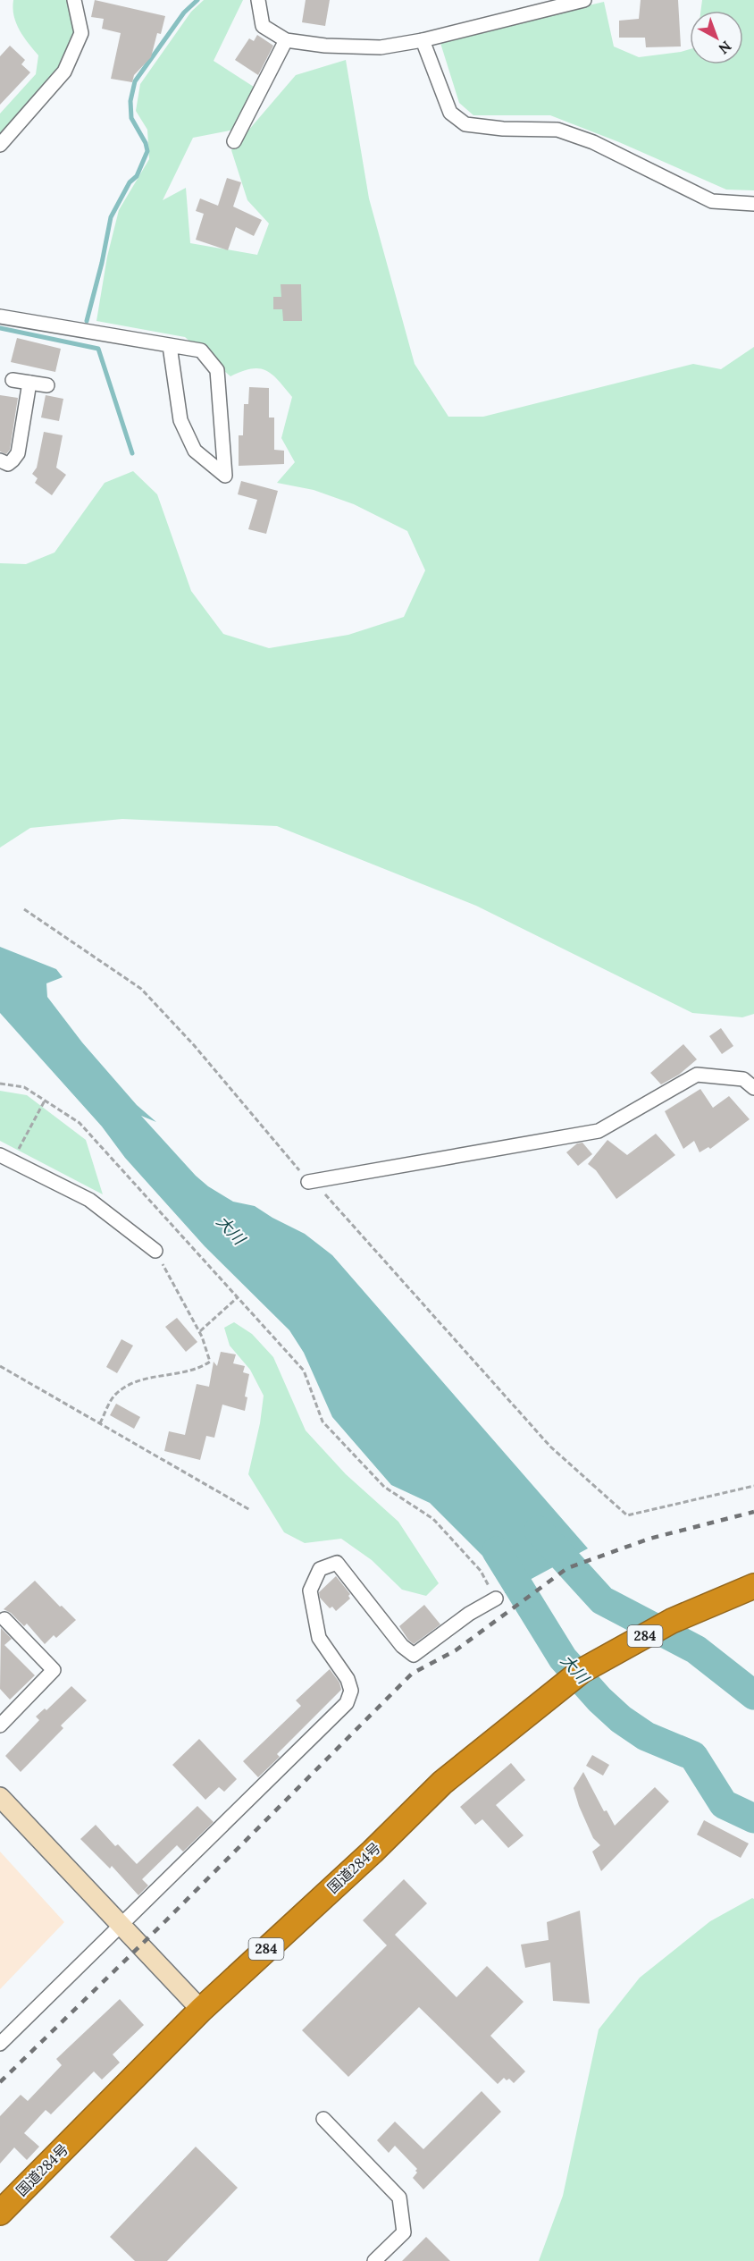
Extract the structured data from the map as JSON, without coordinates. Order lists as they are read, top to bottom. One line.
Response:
{"streets":{"highway":["284","国道284号"]},"water":["大川"],"north":"bottom right"}
